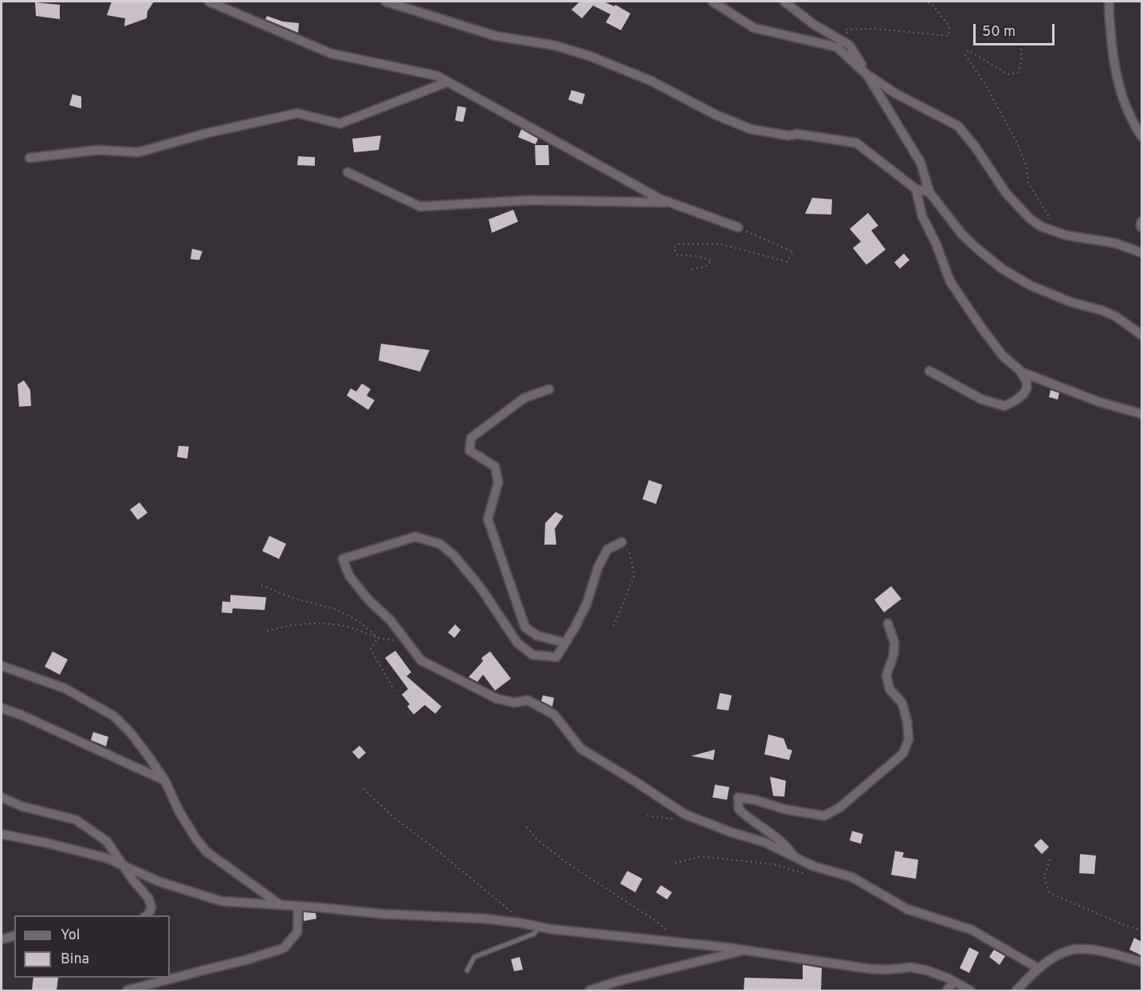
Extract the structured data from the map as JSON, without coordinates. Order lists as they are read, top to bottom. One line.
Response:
{"legend":["Yol","Bina"],"scale_bar":"50 m"}
